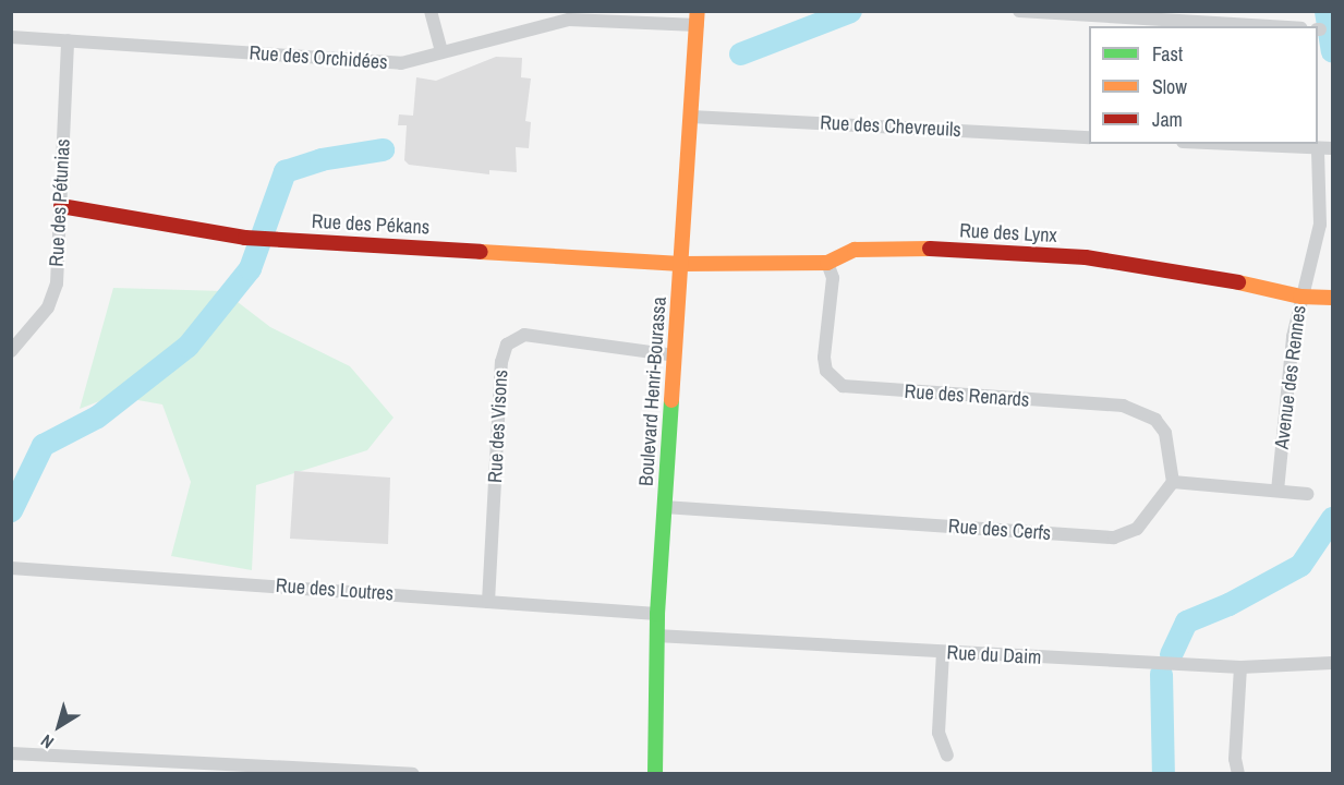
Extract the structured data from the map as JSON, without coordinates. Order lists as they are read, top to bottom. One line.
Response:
{"streets":{"street":["Rue des Orchidées","Rue des Chevreuils","Rue des Pétunias","Rue des Pékans","Rue des Lynx","Avenue des Rennes","Boulevard Henri-Bourassa","Rue des Renards","Rue des Visons","Rue des Cerfs","Rue des Loutres","Rue du Daim"]},"crossings":[["Rue des Orchidées","Rue des Pétunias"],["Rue des Orchidées","Boulevard Henri-Bourassa"],["Rue des Chevreuils","Boulevard Henri-Bourassa"],["Rue des Pétunias","Rue des Pékans"],["Rue des Pékans","Rue des Lynx"],["Rue des Pékans","Boulevard Henri-Bourassa"],["Rue des Lynx","Avenue des Rennes"],["Rue des Lynx","Boulevard Henri-Bourassa"],["Rue des Lynx","Rue des Renards"],["Boulevard Henri-Bourassa","Rue des Visons"],["Boulevard Henri-Bourassa","Rue des Cerfs"],["Boulevard Henri-Bourassa","Rue des Loutres"],["Boulevard Henri-Bourassa","Rue du Daim"],["Rue des Renards","Rue des Cerfs"],["Rue des Visons","Rue des Loutres"]],"legend":["Fast","Slow","Jam"],"north":"bottom left"}
